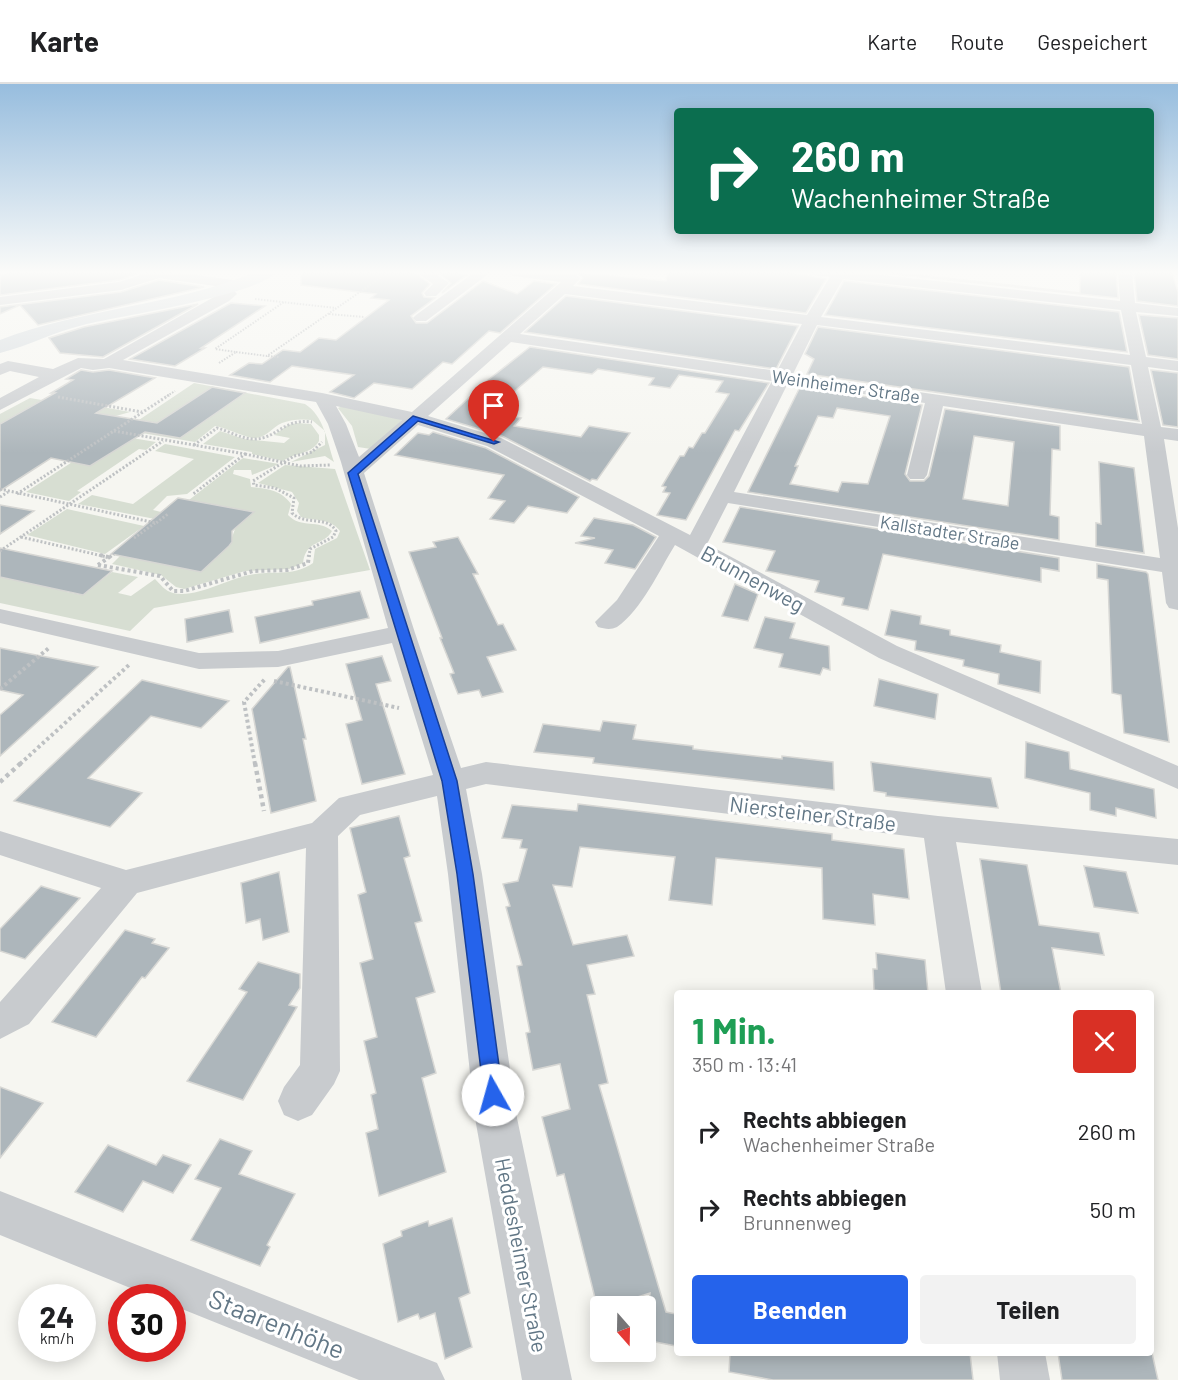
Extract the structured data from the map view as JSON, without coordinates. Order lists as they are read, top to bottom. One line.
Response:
{"streets":{"street":["Weinheimer Straße","Kallstadter Straße","Brunnenweg","Niersteiner Straße","Heddesheimer Straße","Staarenhöhe"]},"crossings":[["Brunnenweg","Heddesheimer Straße"],["Niersteiner Straße","Heddesheimer Straße"]],"north":"bottom","page":{"header":"Karte","nav":["Karte","Route","Gespeichert"],"turn":["260 m","Wachenheimer Straße"],"heading":["1 Min.","350 m · 13:41"],"list":[{"name":"Rechts abbiegen","note":"Wachenheimer Straße","value":"260 m"},{"name":"Rechts abbiegen","note":"Brunnenweg","value":"50 m"}],"buttons":["Beenden","Teilen"],"speed":"24 km/h","limit":"30"}}
